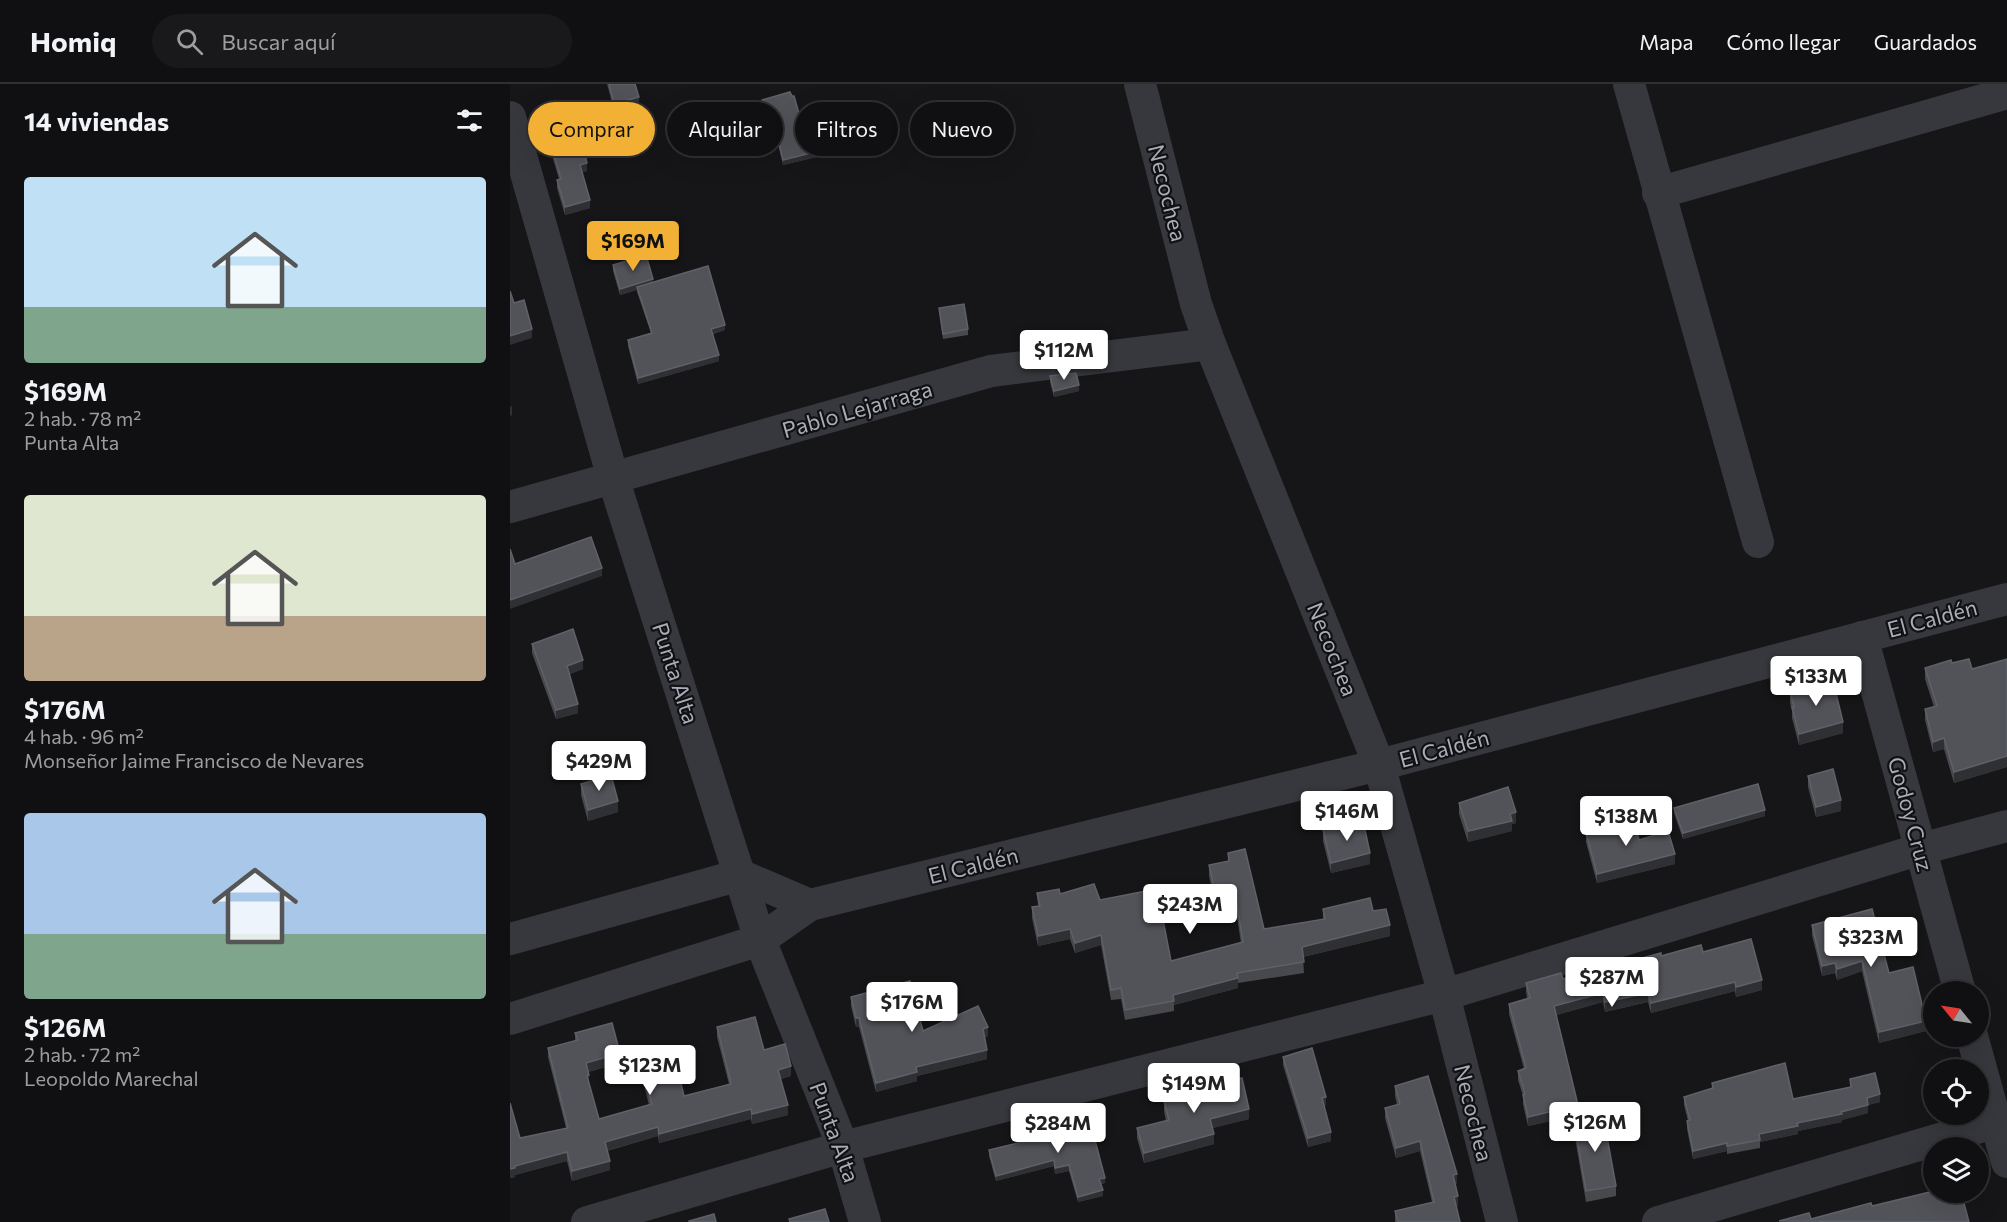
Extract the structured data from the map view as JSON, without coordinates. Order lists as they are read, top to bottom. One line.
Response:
{"streets":{"street":["Necochea","Pablo Lejarraga","El Caldén","Punta Alta","Godoy Cruz"]},"crossings":[["Necochea","Pablo Lejarraga"],["Necochea","El Caldén"],["Pablo Lejarraga","Punta Alta"],["El Caldén","Punta Alta"],["El Caldén","Godoy Cruz"]],"north":"top left","page":{"header":"Homiq","search":"Buscar aquí","nav":["Mapa","Cómo llegar","Guardados"],"heading":"14 viviendas","chip":["Comprar","Alquilar","Filtros","Nuevo"],"list":[{"name":"$169M","note":"2 hab. · 78 m² · Punta Alta"},{"name":"$176M","note":"4 hab. · 96 m² · Monseñor Jaime Francisco de Nevares"},{"name":"$126M","note":"2 hab. · 72 m² · Leopoldo Marechal"}],"price":["$169M","$112M","$133M","$429M","$146M","$138M","$243M","$323M","$287M","$176M","$123M","$149M","$126M","$284M"]}}
